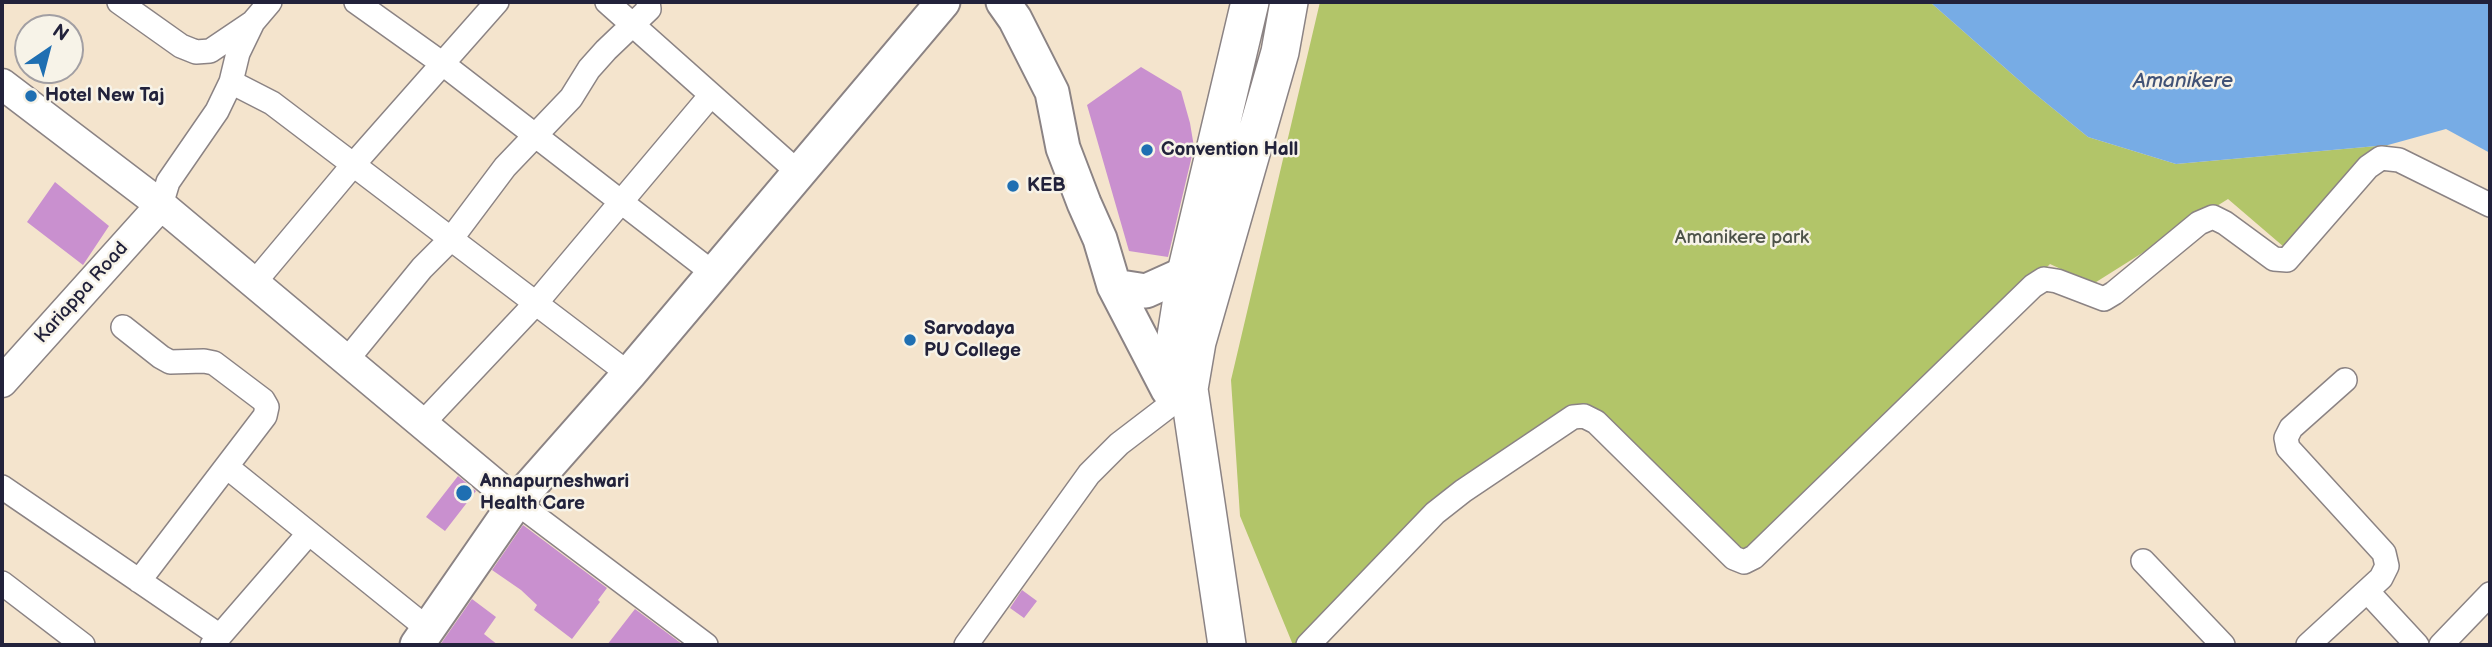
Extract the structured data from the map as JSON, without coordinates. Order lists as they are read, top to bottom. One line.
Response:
{"streets":{"street":["Kariappa Road"]},"water":["Amanikere"],"parks":["Amanikere park"],"places":["Hotel New Taj","Convention Hall","KEB","Sarvodaya PU College","Annapurneshwari Health Care"],"north":"top right"}
